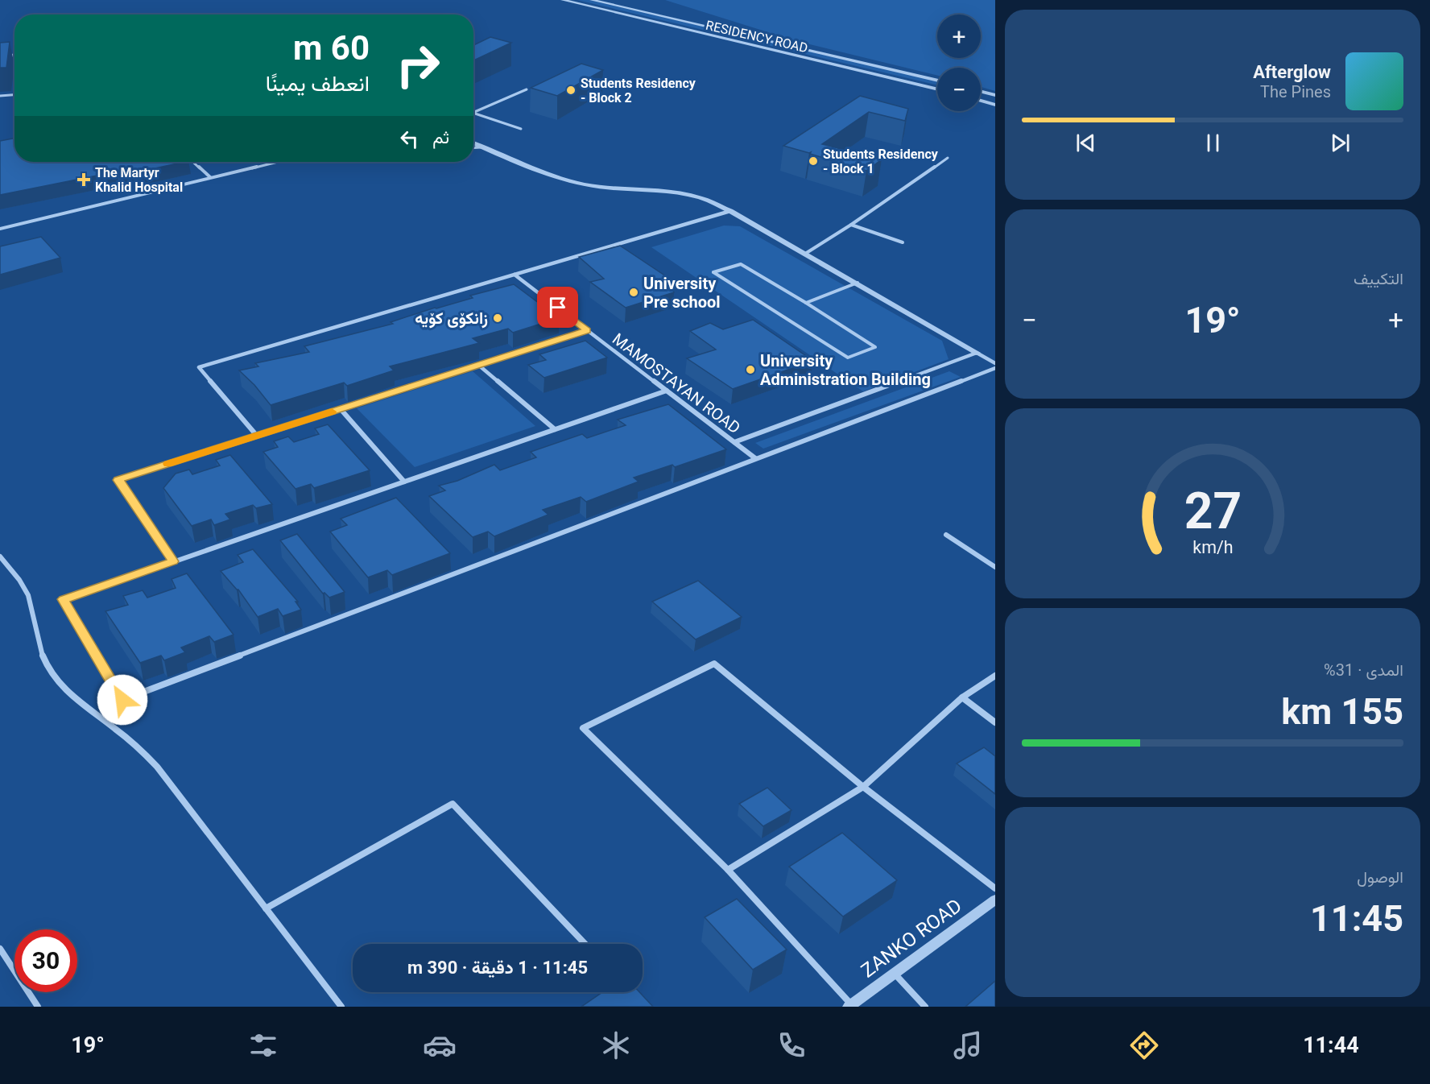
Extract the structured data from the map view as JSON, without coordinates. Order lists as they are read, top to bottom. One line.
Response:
{"streets":{"street":["RESIDENCY ROAD","MAMOSTAYAN ROAD","ZANKO ROAD"]},"places":{"other":["Students Residency - Block 2","Students Residency - Block 1","University Pre school","زانکۆی کۆیە","University Administration Building"],"health":["The Martyr Khalid Hospital"]},"page":{"map_buttons":["+","−"],"turn":["60 m","انعطف يمينًا"],"song":["Afterglow","The Pines"],"then":"ثم","tile":["التكييف",["المدى · 31%","155 km"],["الوصول","11:45"]],"heat":["−","19°","+"],"limit":"30","trip":"11:45 · 1 دقيقة · 390 m","tabs":["11:44","19°"],"gauge":["27","km/h"]}}
